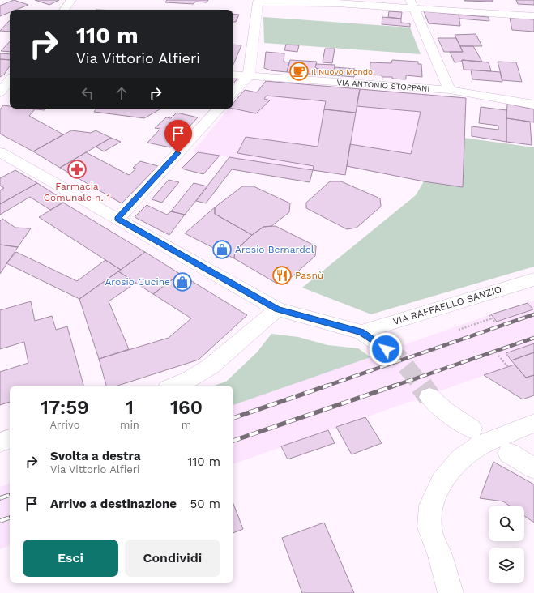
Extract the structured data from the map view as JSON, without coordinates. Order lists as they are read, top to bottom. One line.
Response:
{"streets":{"street":["VIA ANTONIO STOPPANI","VIA RAFFAELLO SANZIO"]},"places":{"cafe":["Il Nuovo Mondo"],"pharmacy":["Farmacia Comunale n. 1"],"shop":["Arosio Bernardel","Arosio Cucine"],"restaurant":["Pasnù"]},"page":{"turn":["110 m","Via Vittorio Alfieri"],"eta":["17:59","Arrivo","1","min","160","m"],"list":[{"name":"Svolta a destra","note":"Via Vittorio Alfieri","value":"110 m"},{"name":"Arrivo a destinazione","value":"50 m"}],"buttons":["Esci","Condividi"]}}
